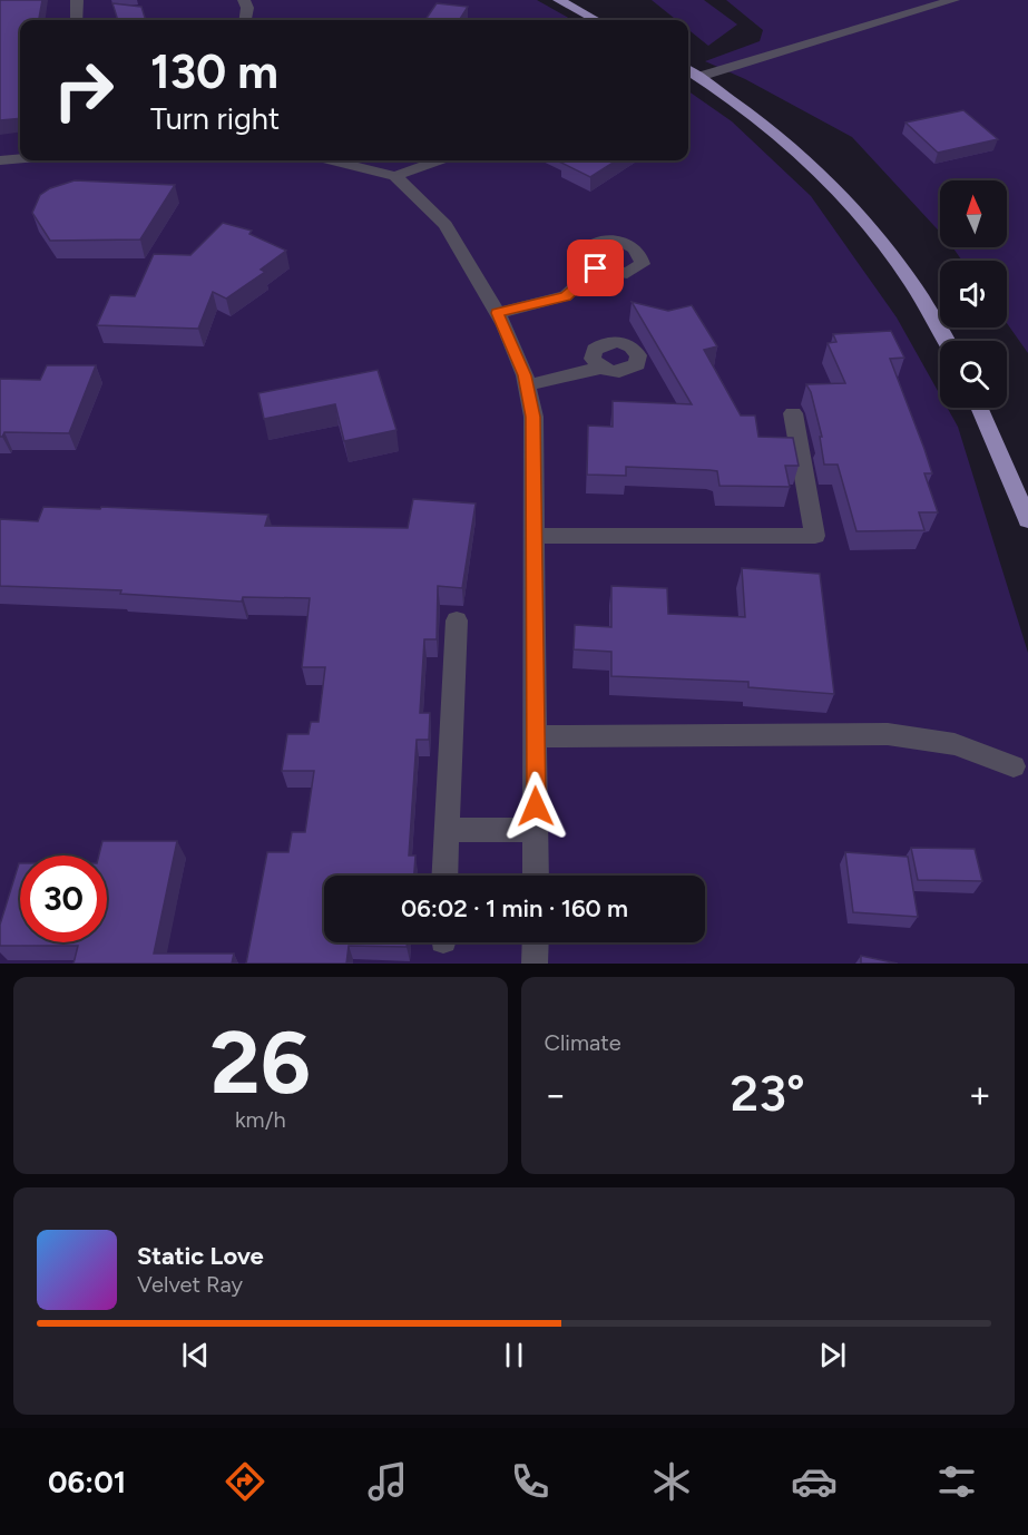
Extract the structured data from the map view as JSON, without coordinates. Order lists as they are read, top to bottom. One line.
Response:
{"north":"top","page":{"turn":["130 m","Turn right"],"limit":"30","trip":"06:02 · 1 min · 160 m","tile":[["26","km/h"],"Climate"],"heat":["−","23°","+"],"song":["Static Love","Velvet Ray"],"tabs":"06:01"}}
